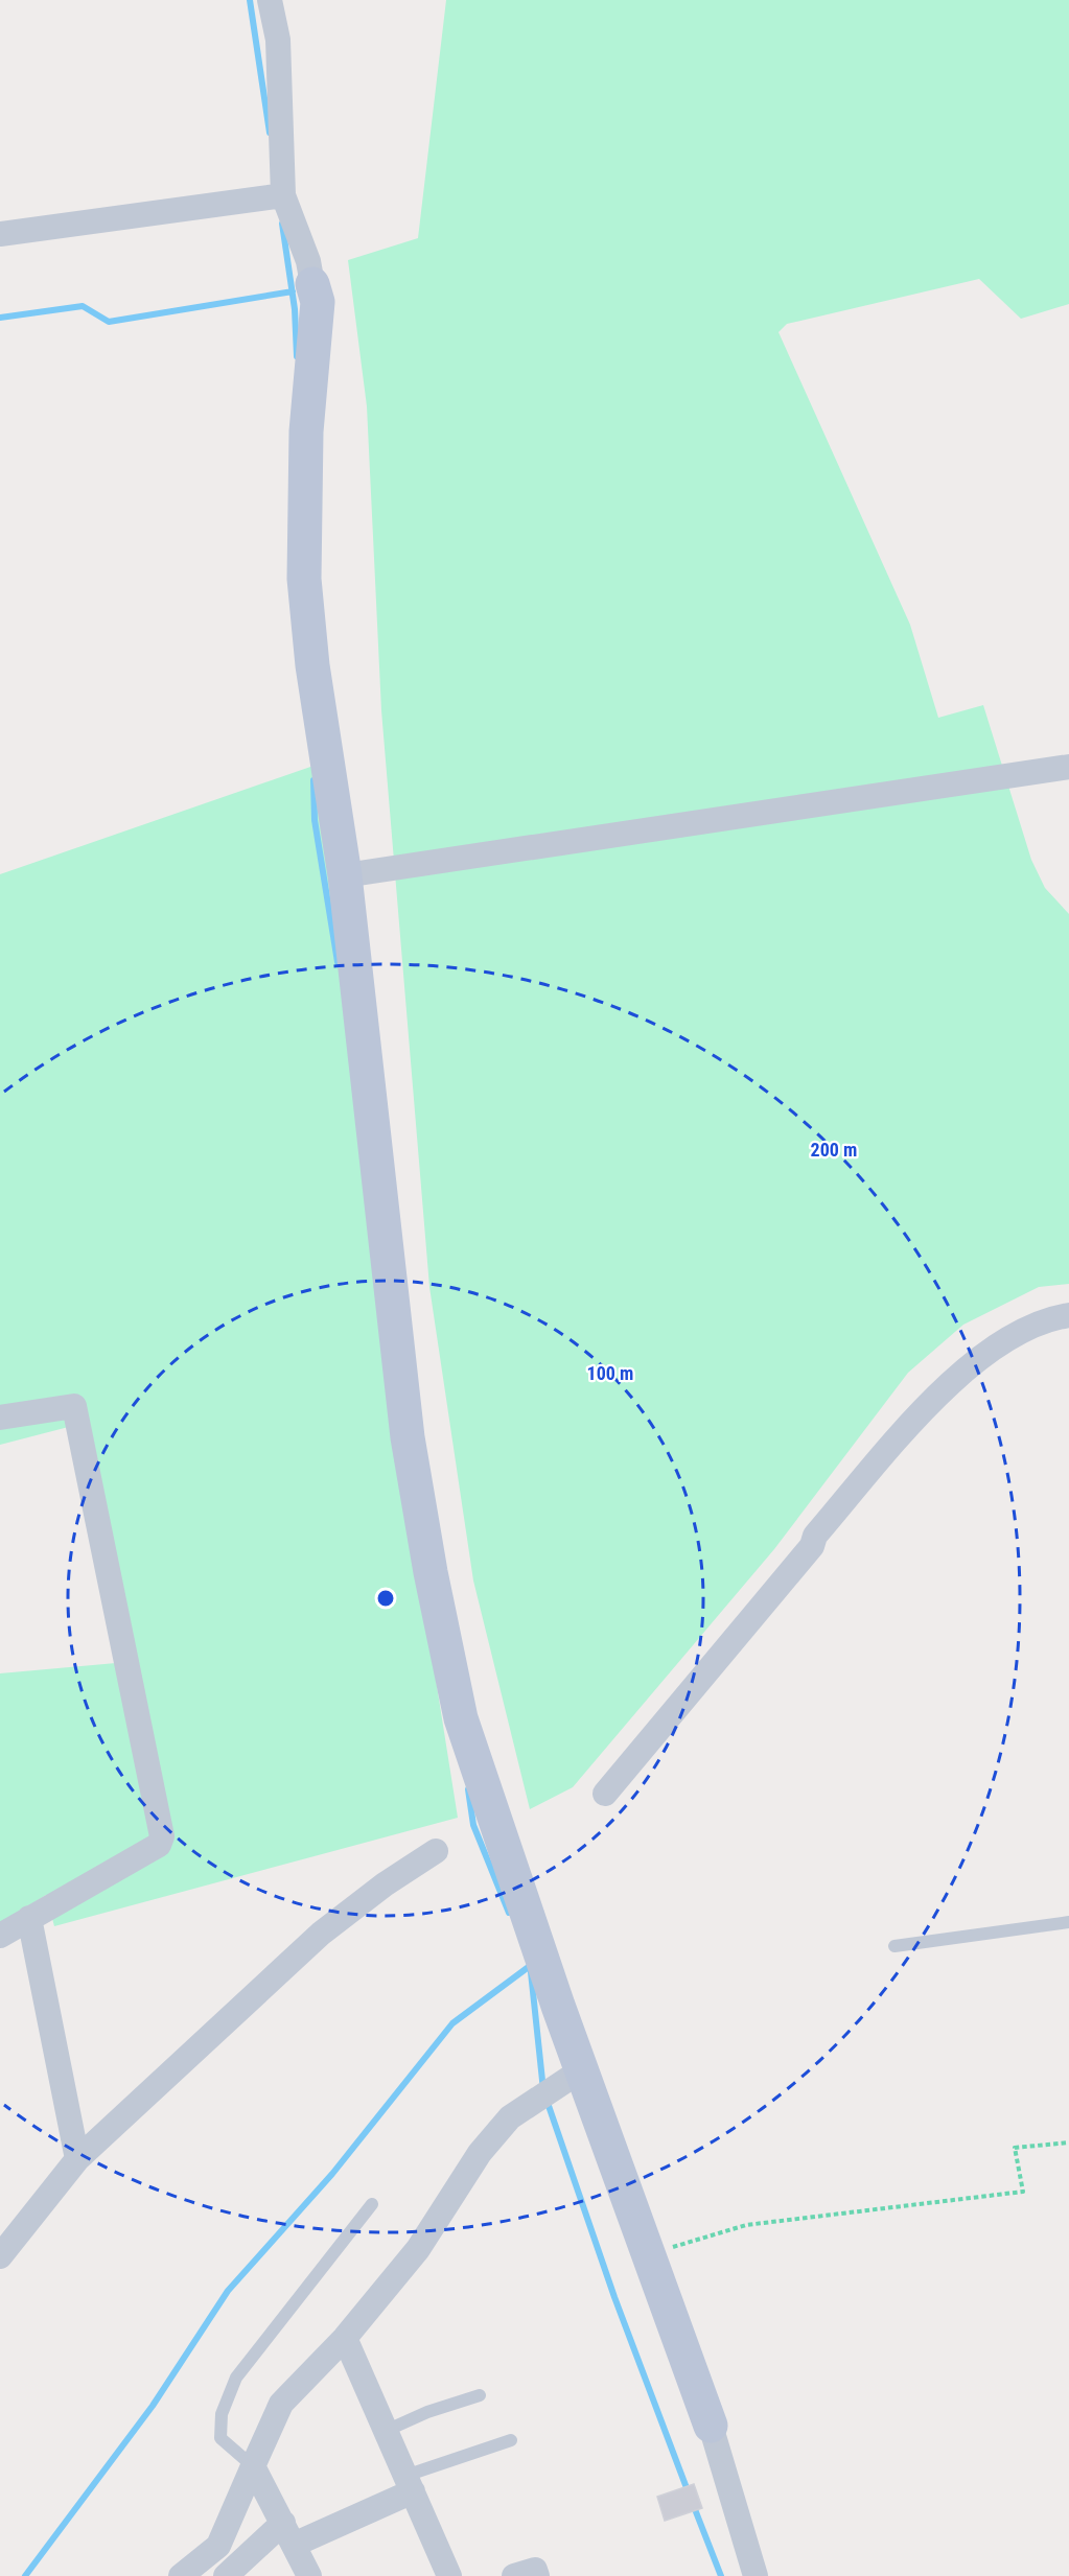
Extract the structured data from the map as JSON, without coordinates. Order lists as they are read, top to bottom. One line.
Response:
{"rings":["200 m","100 m"]}
